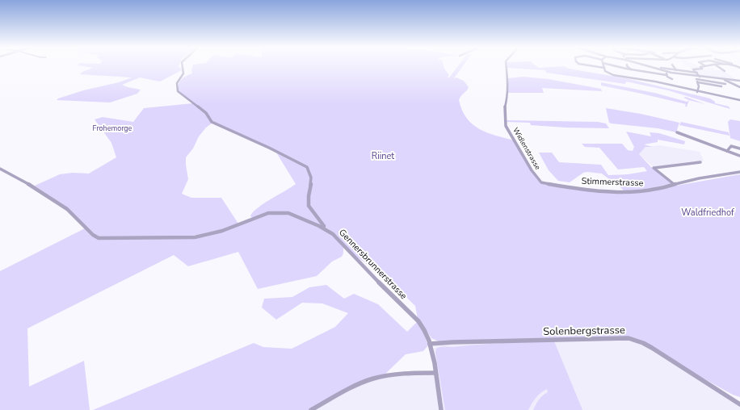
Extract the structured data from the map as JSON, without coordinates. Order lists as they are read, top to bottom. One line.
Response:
{"streets":{"street":["Widlenstrasse","Stimmerstrasse","Gennersbrunnerstrasse","Solenbergstrasse"]},"crossings":[["Widlenstrasse","Stimmerstrasse"],["Gennersbrunnerstrasse","Solenbergstrasse"]],"parks":["Frohemorge","Riinet","Waldfriedhof"]}
